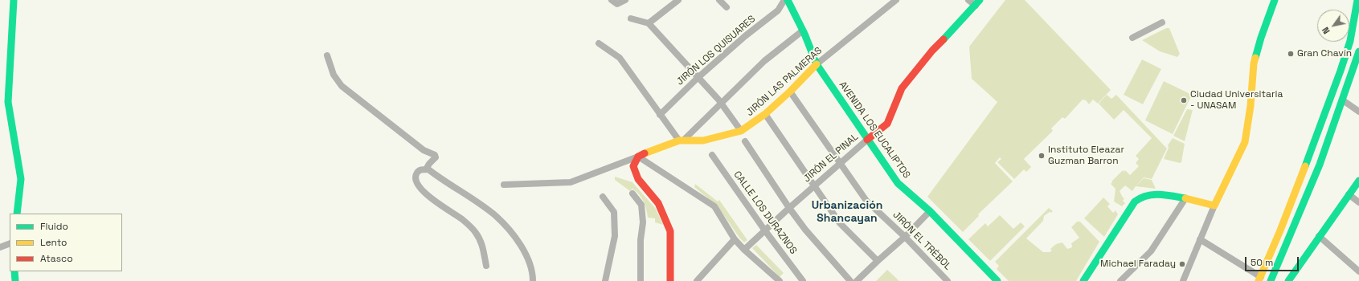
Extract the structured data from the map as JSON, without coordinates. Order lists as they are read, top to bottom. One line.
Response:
{"streets":{"main road":["JIRÓN LAS PALMERAS","AVENIDA LOS EUCALIPTOS","JIRÓN EL PINAL"],"street":["JIRÓN LOS QUISUARES","CALLE LOS DURAZNOS","JIRÓN EL TRÉBOL"]},"crossings":[["JIRÓN LAS PALMERAS","AVENIDA LOS EUCALIPTOS"],["JIRÓN LAS PALMERAS","JIRÓN EL TRÉBOL"],["AVENIDA LOS EUCALIPTOS","JIRÓN EL PINAL"],["JIRÓN EL PINAL","CALLE LOS DURAZNOS"],["JIRÓN EL PINAL","JIRÓN EL TRÉBOL"]],"districts":["Urbanización Shancayan"],"places":["Gran Chavín","Ciudad Universitaria - UNASAM","Instituto Eleazar Guzman Barron","Michael Faraday"],"legend":["Fluido","Lento","Atasco"],"scale_bar":"50 m","north":"bottom left"}
